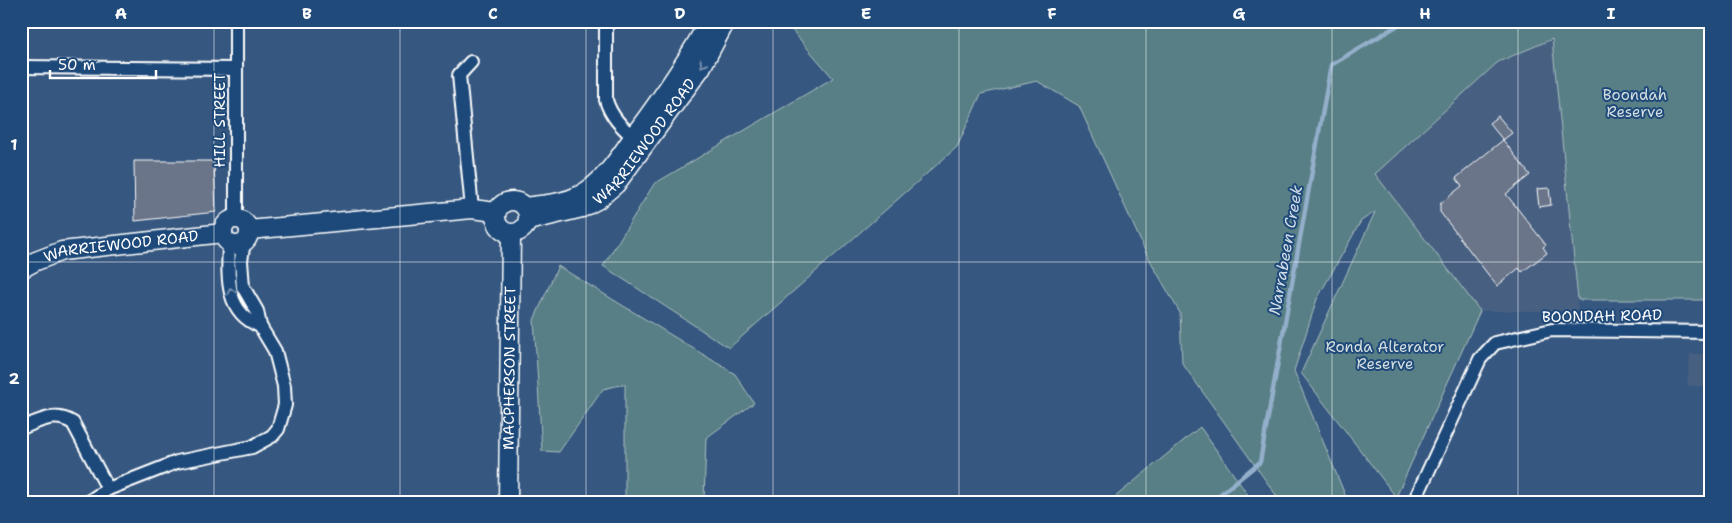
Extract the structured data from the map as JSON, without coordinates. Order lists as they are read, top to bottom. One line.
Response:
{"streets":{"street":["HILL STREET","WARRIEWOOD ROAD","BOONDAH ROAD","MACPHERSON STREET"]},"crossings":[["HILL STREET","WARRIEWOOD ROAD"],["WARRIEWOOD ROAD","MACPHERSON STREET"]],"water":["Narrabeen Creek"],"parks":["Boondah Reserve","Ronda Alterator Reserve"],"scale_bar":"50 m","grid":{"columns":["A","B","C","D","E","F","G","H","I"],"rows":["1","2"]}}
